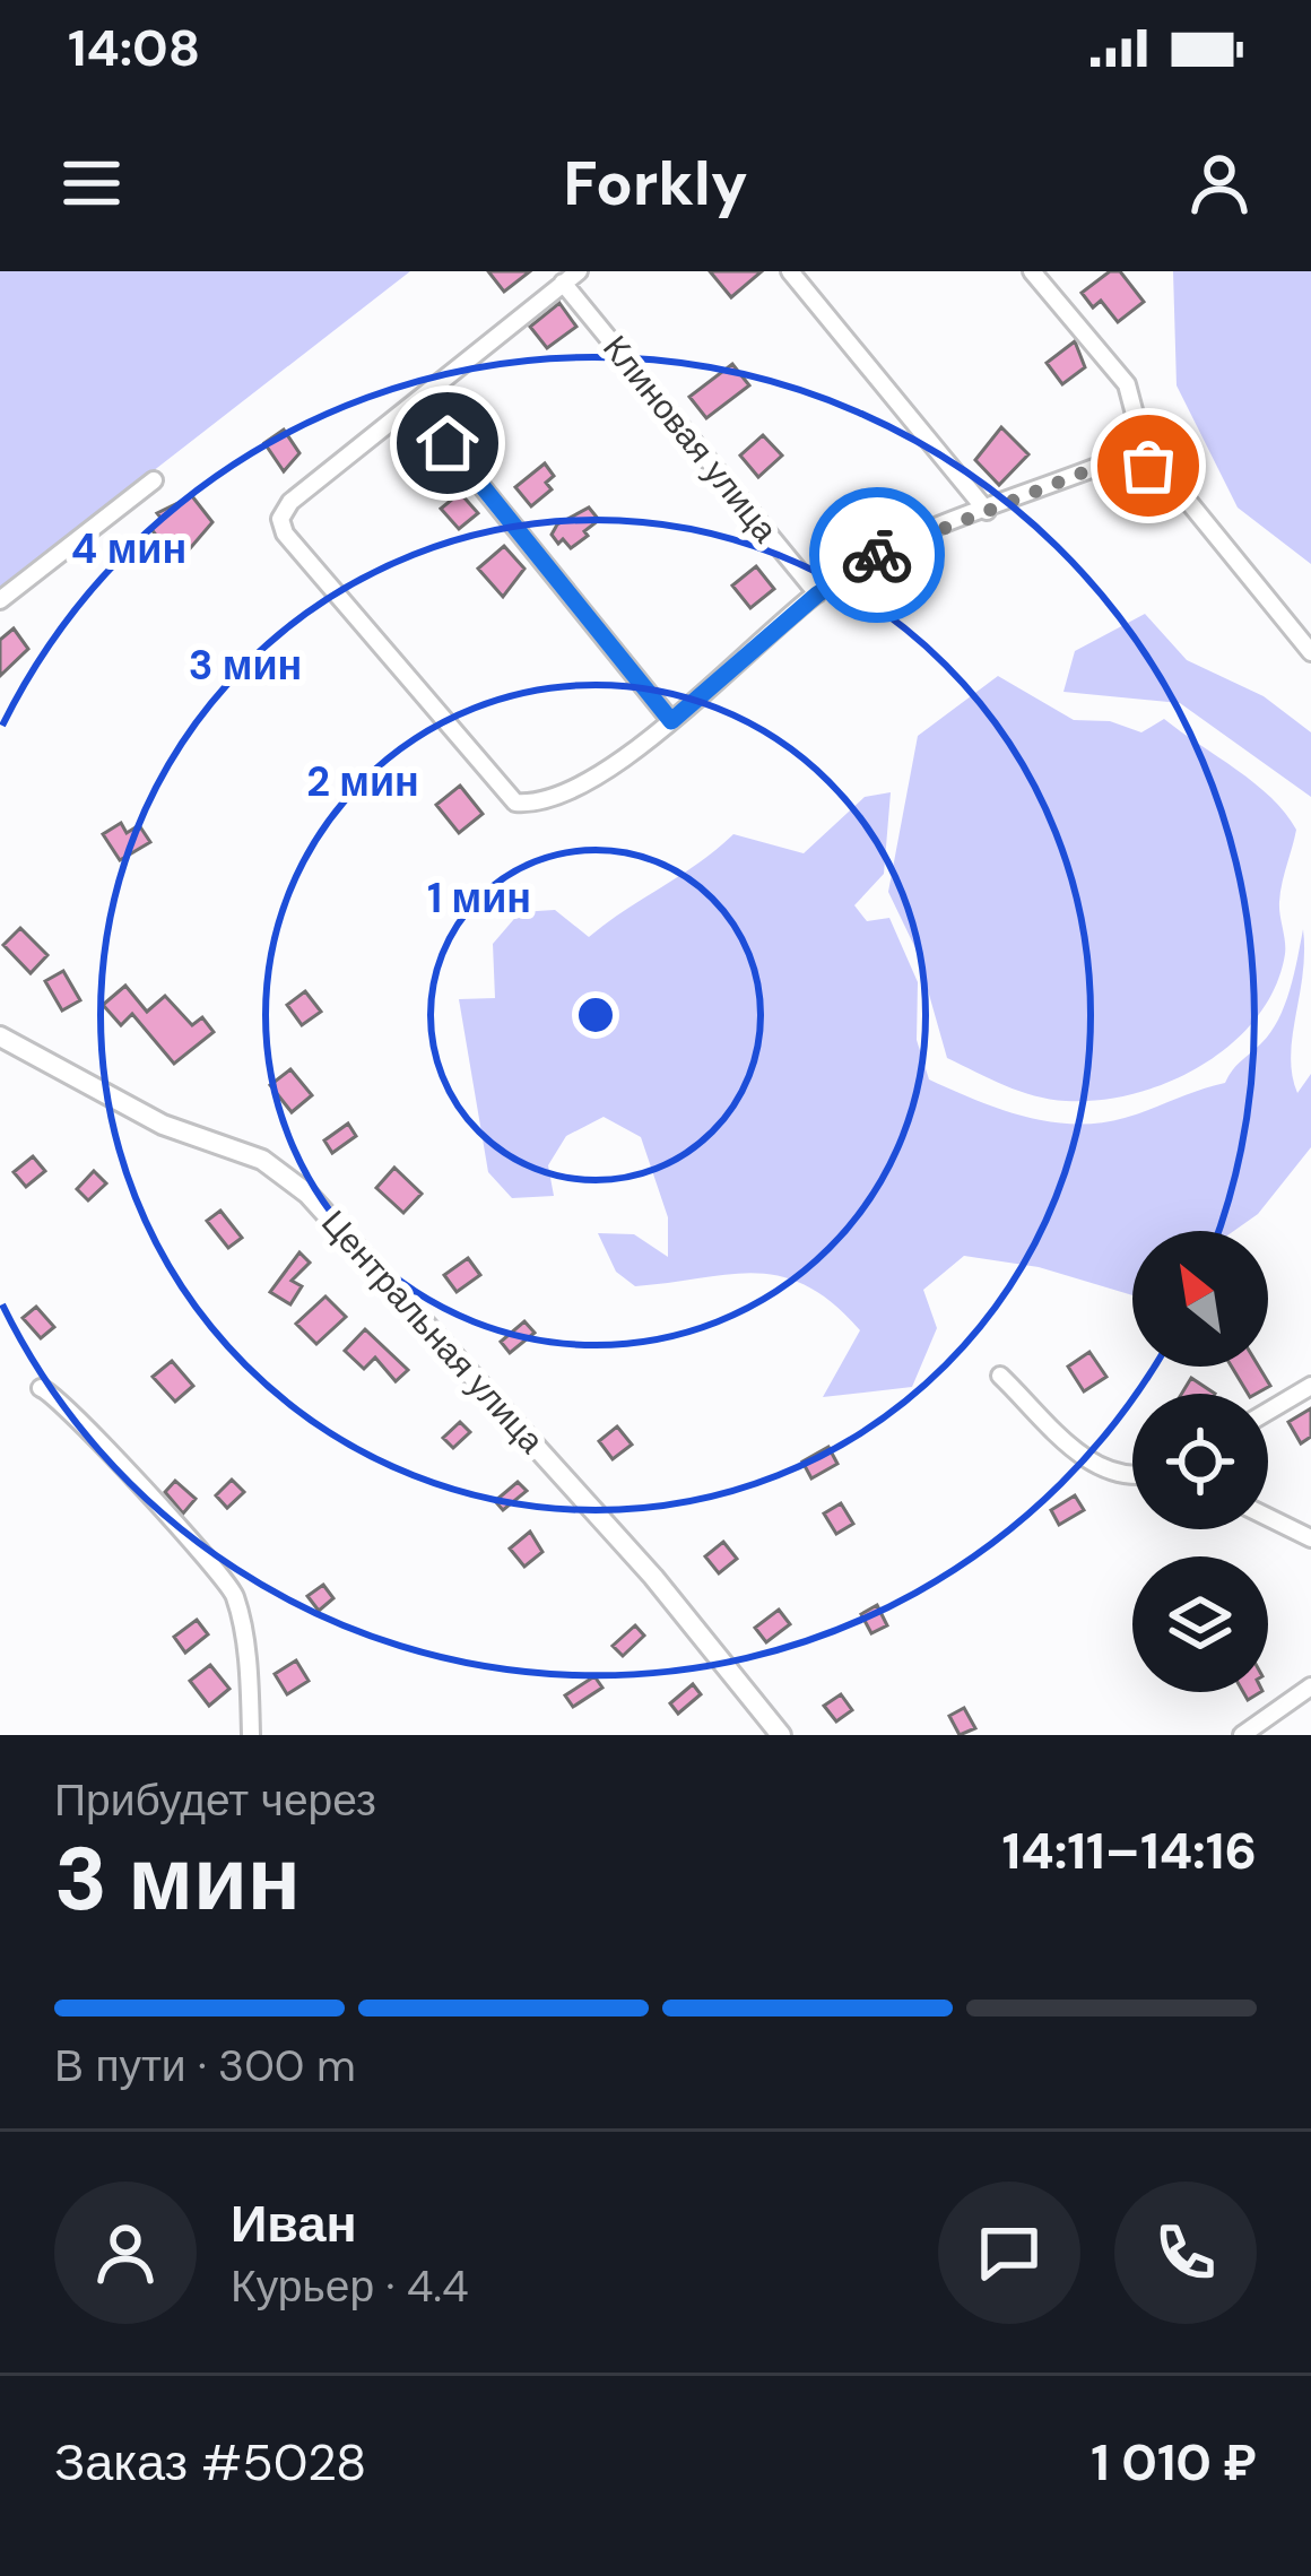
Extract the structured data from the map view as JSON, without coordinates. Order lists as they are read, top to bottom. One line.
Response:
{"streets":{"street":["Клиновая улица","Центральная улица"]},"north":"top left","page":{"status":"14:08","header":"Forkly","heading":["3 мин","Прибудет через","14:11–14:16"],"panel":["Иван","Курьер · 4.4","Заказ #5028","1 010 ₽"],"bar":"В пути · 300 m"},"rings":["4 мин","3 мин","2 мин","1 мин"]}
